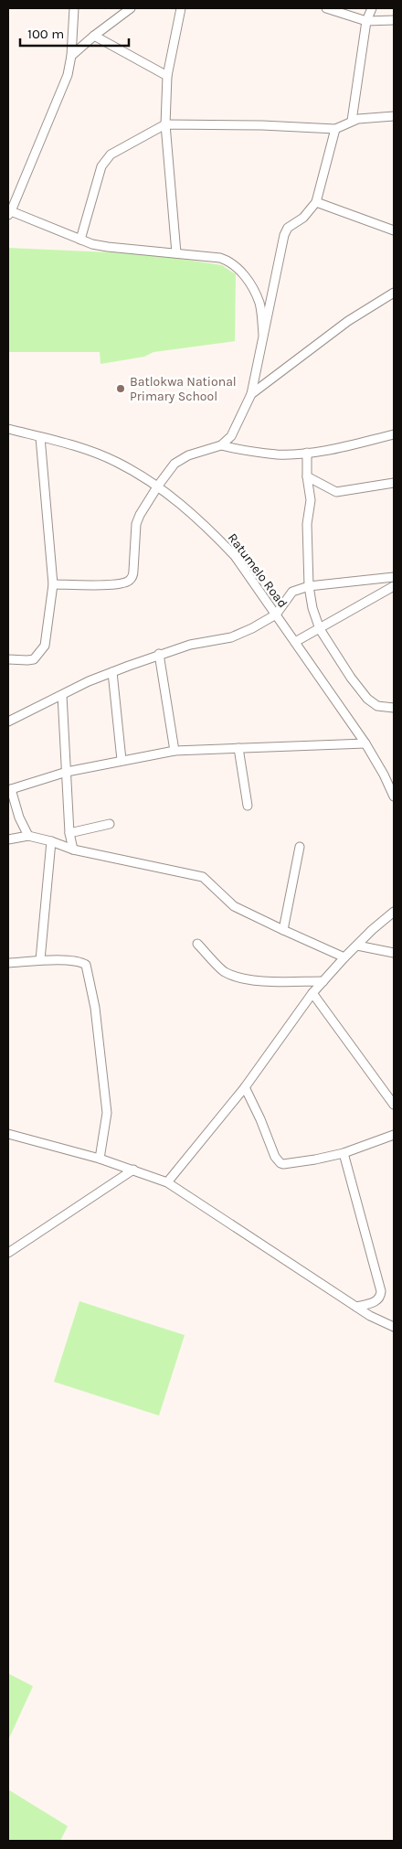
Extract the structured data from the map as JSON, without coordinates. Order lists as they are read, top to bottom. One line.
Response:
{"streets":{"street":["Ratumelo Road"]},"places":["Batlokwa National Primary School"],"scale_bar":"100 m"}
